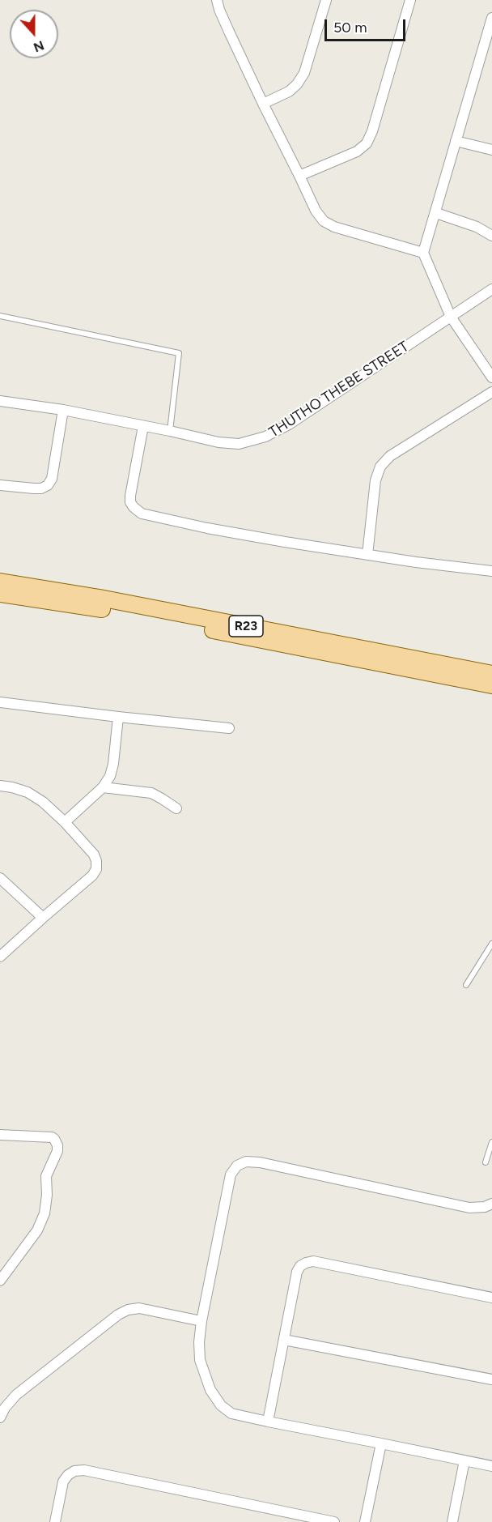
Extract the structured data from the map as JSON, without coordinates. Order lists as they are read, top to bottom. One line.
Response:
{"streets":{"main road":["R23"],"street":["THUTHO THEBE STREET"]},"scale_bar":"50 m","north":"bottom"}
